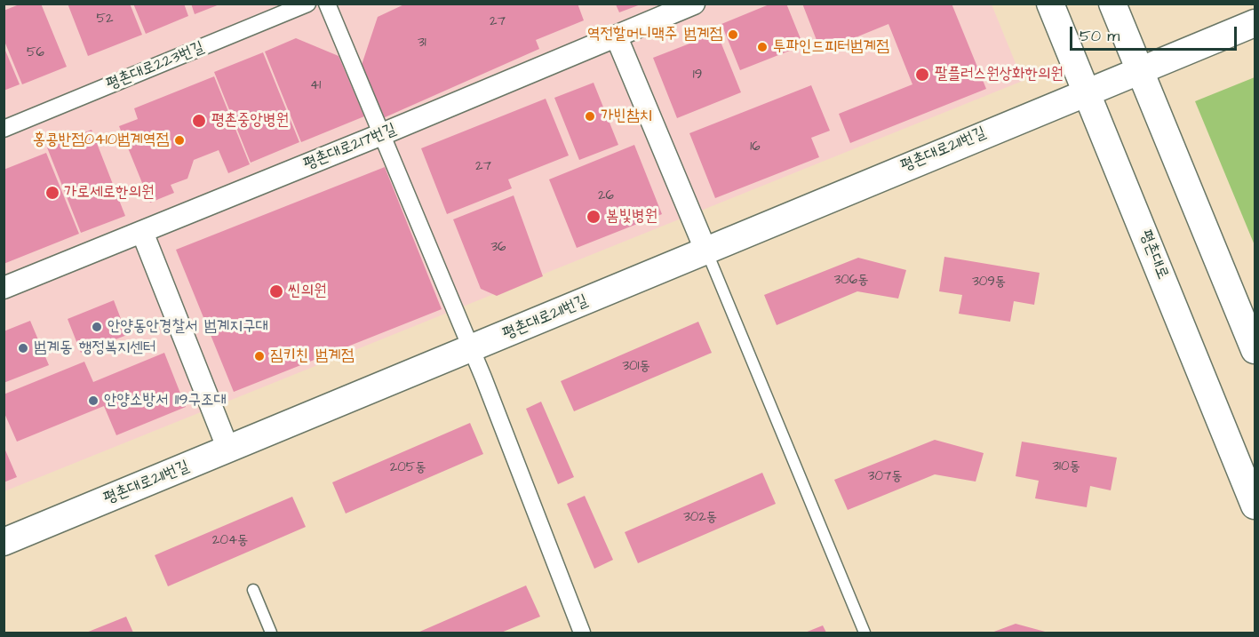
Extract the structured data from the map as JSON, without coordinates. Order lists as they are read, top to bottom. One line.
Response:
{"streets":{"street":["평촌대로223번길","평촌대로217번길","평촌대로211번길","평촌대로"]},"crossings":[["평촌대로211번길","평촌대로"]],"places":["역전할머니맥주 범계점","투파인드피터범계점","팔플러스원상화한의원","가빈참치","평촌중앙병원","홍콩반점0410범계역점","가로세로한의원","봄빛병원","씬의원","안양동안경찰서 범계지구대","범계동 행정복지센터","짐키친 범계점","안양소방서 119구조대"],"house_numbers":["52","27","31","56","19","41","16","27","26","36","306동","309동","301동","310동","205동","307동","302동","204동"],"scale_bar":"50 m"}
